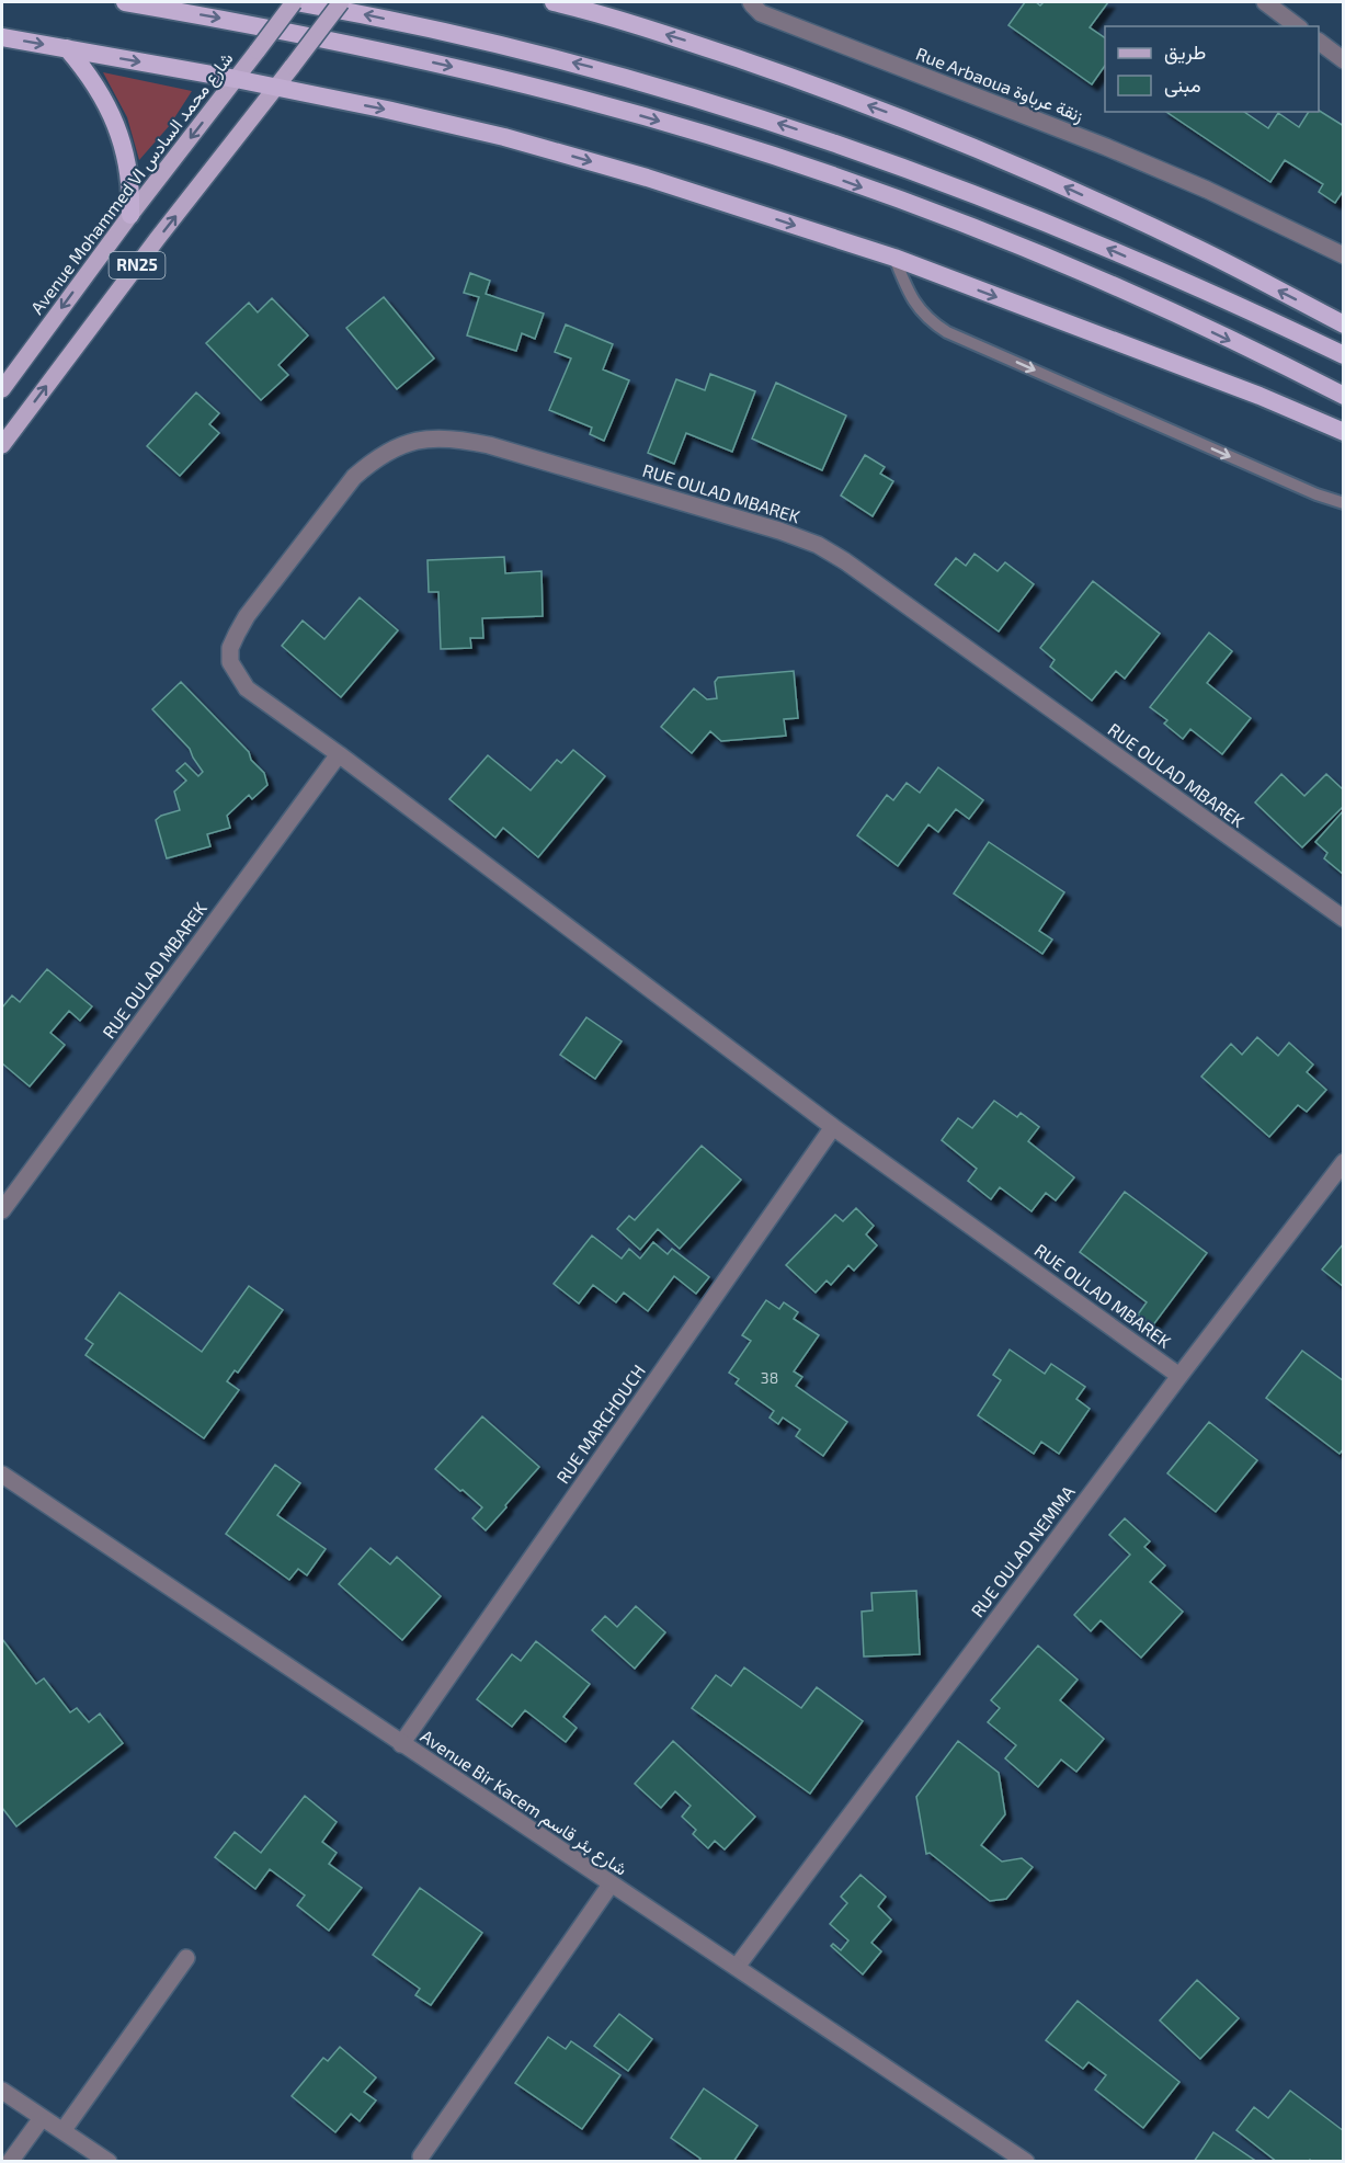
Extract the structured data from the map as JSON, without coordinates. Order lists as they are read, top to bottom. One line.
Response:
{"streets":{"main road":["Avenue Mohammed VI شارع محمد السادس","RN25"],"street":["Rue Arbaoua زنقة عرباوة","RUE OULAD MBAREK","RUE MARCHOUCH","RUE OULAD NEMMA","Avenue Bir Kacem شارع بئر قاسم"]},"crossings":[["RUE OULAD MBAREK","RUE MARCHOUCH"],["RUE OULAD MBAREK","RUE OULAD NEMMA"],["RUE MARCHOUCH","Avenue Bir Kacem شارع بئر قاسم"],["RUE OULAD NEMMA","Avenue Bir Kacem شارع بئر قاسم"]],"house_numbers":["38"],"legend":["طريق","مبنى"]}
